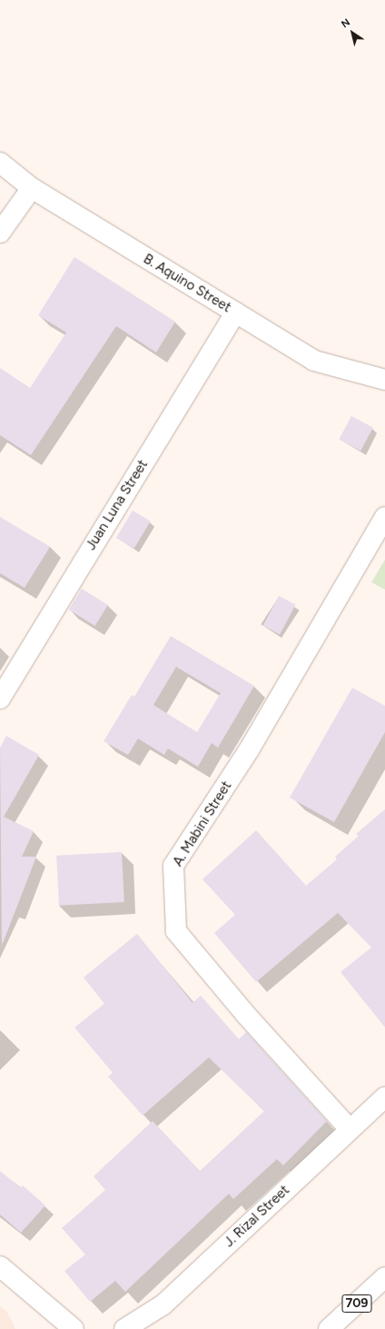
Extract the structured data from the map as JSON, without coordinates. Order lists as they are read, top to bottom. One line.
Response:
{"streets":{"street":["B. Aquino Street","Juan Luna Street","A. Mabini Street","J. Rizal Street","709"]},"crossings":[["B. Aquino Street","Juan Luna Street"],["A. Mabini Street","J. Rizal Street"]],"north":"top left"}
